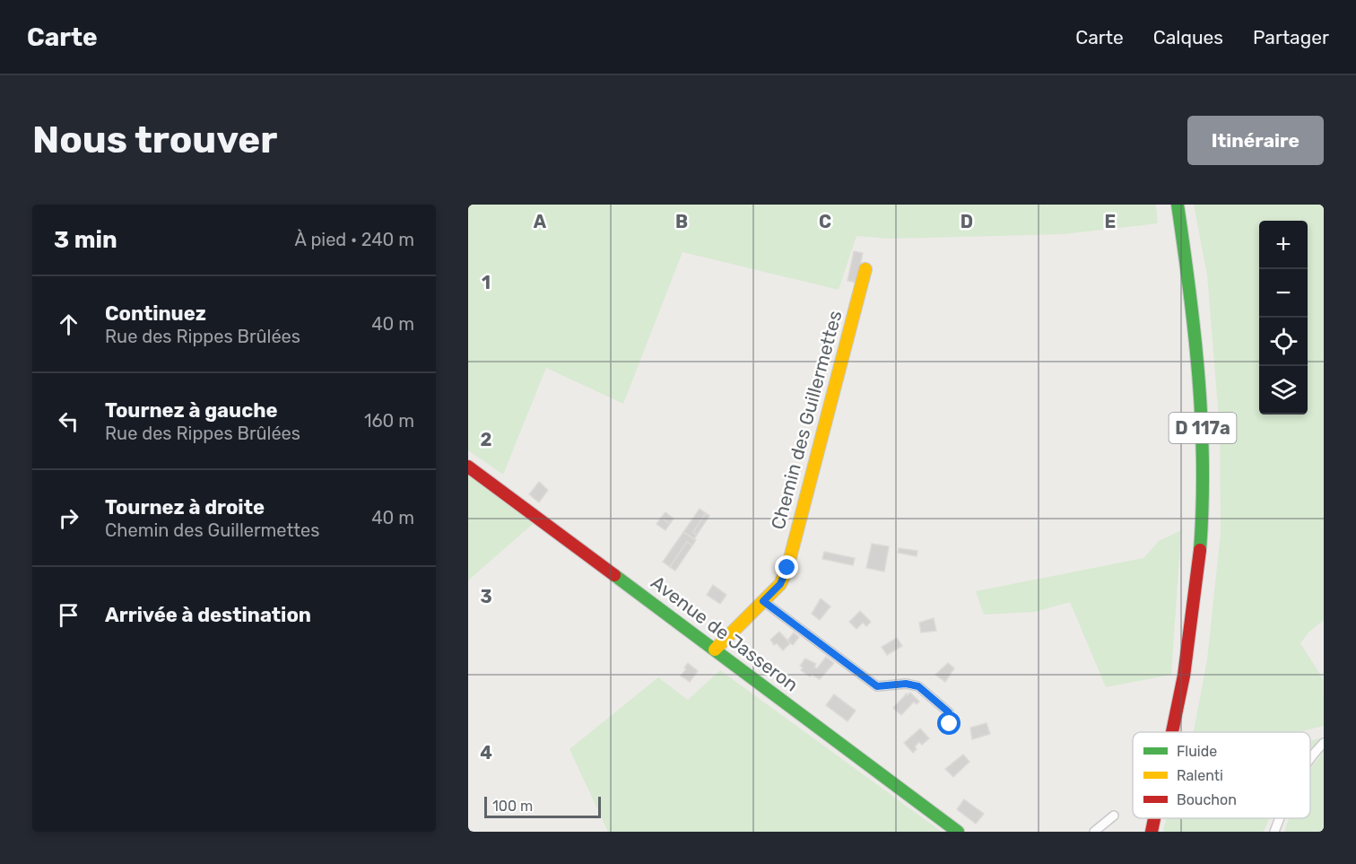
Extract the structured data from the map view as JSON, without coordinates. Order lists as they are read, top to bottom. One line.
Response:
{"streets":{"main road":["Chemin des Guillermettes","D 117a","Avenue de Jasseron"]},"crossings":[["Chemin des Guillermettes","Avenue de Jasseron"]],"legend":["Fluide","Ralenti","Bouchon"],"scale_bar":"100 m","page":{"header":"Carte","nav":["Carte","Calques","Partager"],"buttons":"Itinéraire","title":"Nous trouver","heading":["3 min","À pied · 240 m"],"map_buttons":["+","−"],"list":[["Continuez","Rue des Rippes Brûlées","40 m"],["Tournez à gauche","Rue des Rippes Brûlées","160 m"],["Tournez à droite","Chemin des Guillermettes","40 m"],"Arrivée à destination"],"scale":"100 m"},"grid":{"columns":["A","B","C","D","E"],"rows":["1","2","3","4"]}}
